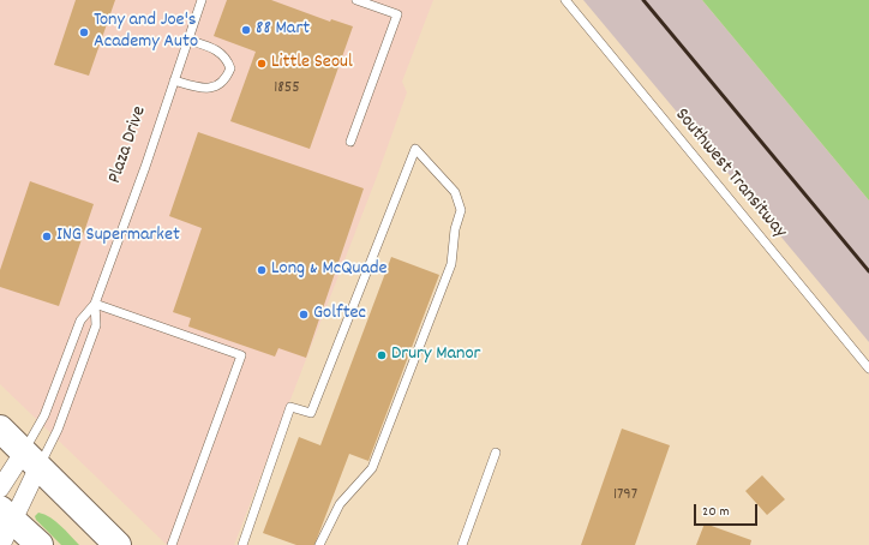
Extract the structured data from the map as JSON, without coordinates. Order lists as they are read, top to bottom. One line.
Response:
{"streets":{"street":["Plaza Drive"],"lane":["Southwest Transitway"]},"places":["88 Mart","Tony and Joe's Academy Auto","Little Seoul","ING Supermarket","Long & McQuade","Golftec","Drury Manor"],"house_numbers":["1855","1797"],"scale_bar":"20 m"}
